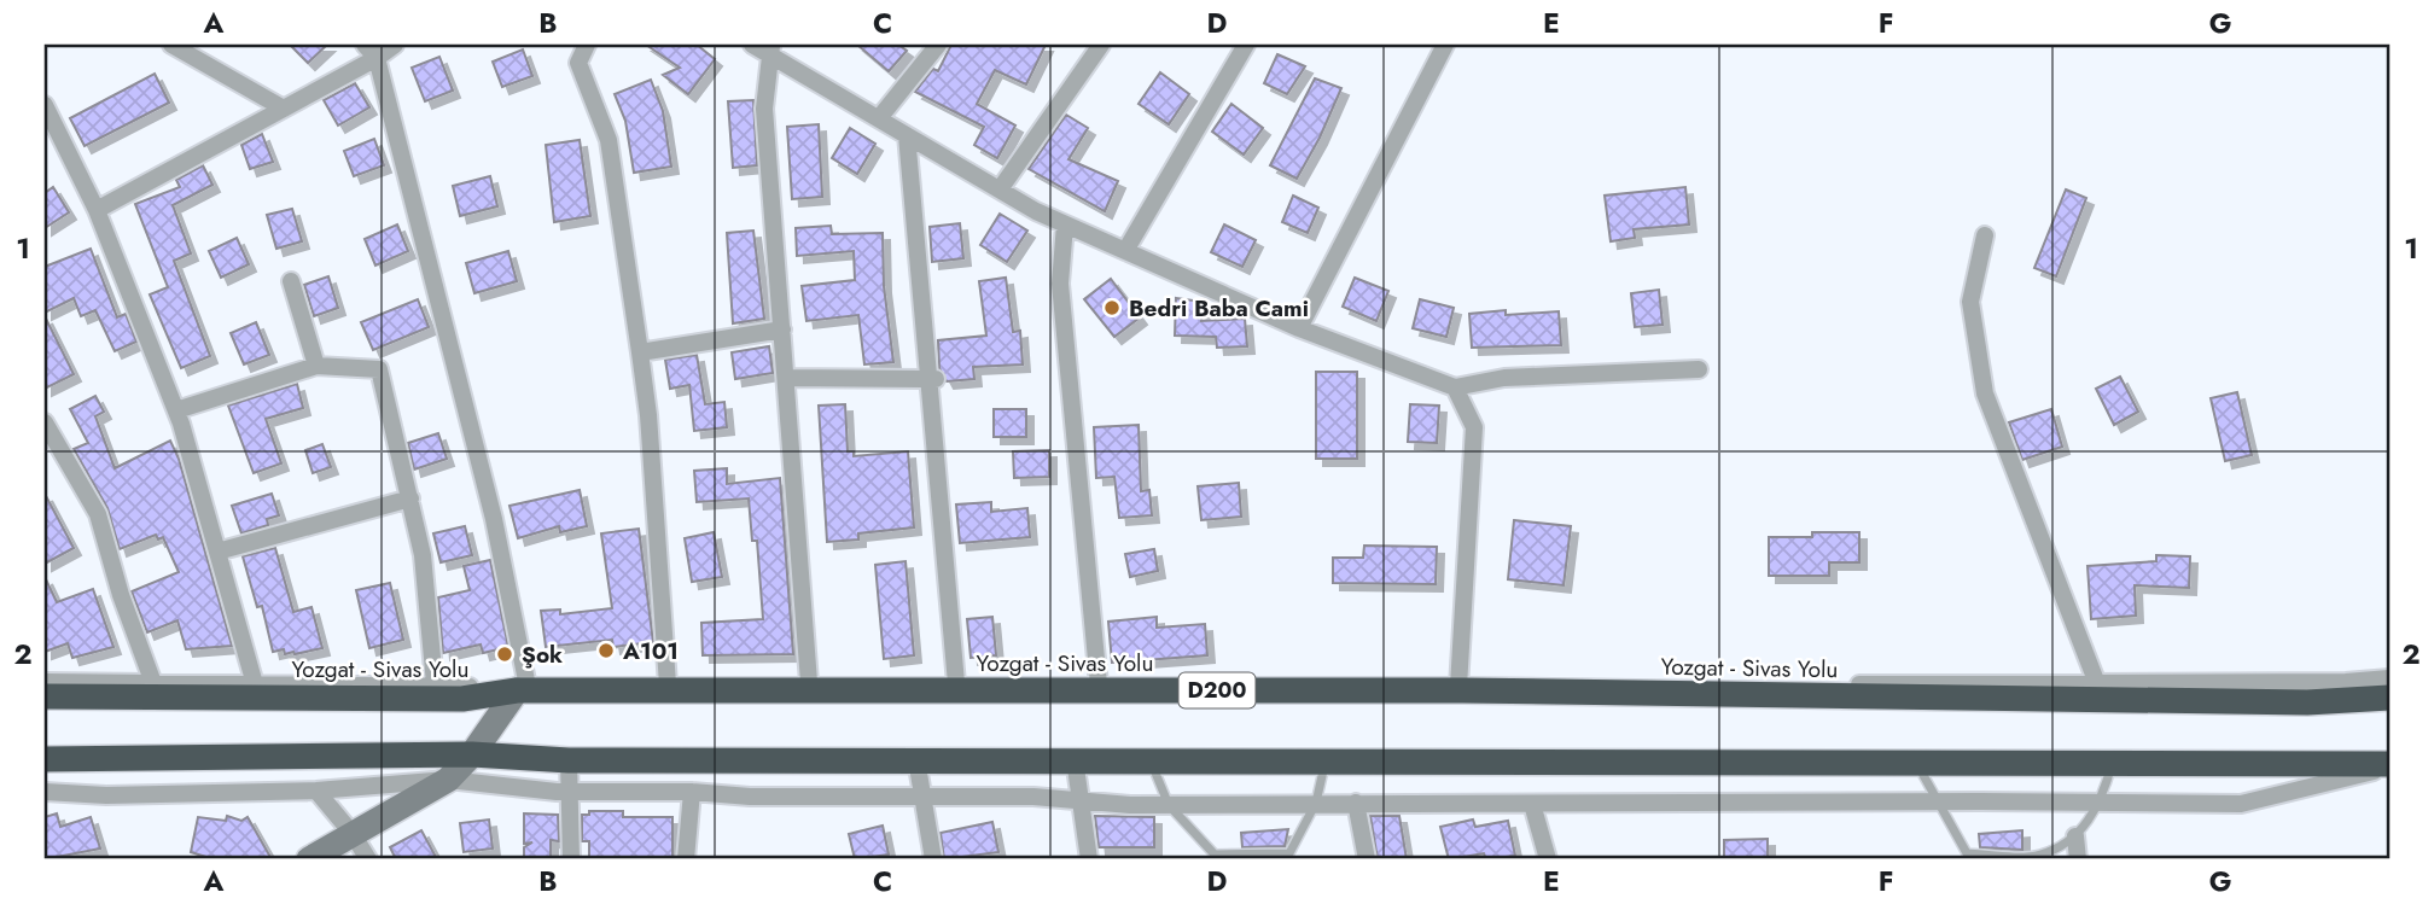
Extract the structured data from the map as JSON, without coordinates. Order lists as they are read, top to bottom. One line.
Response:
{"streets":{"highway":["Yozgat - Sivas Yolu","D200"]},"places":["Bedri Baba Cami","A101","Şok"],"grid":{"columns":["A","B","C","D","E","F","G"],"rows":["1","2"]}}
